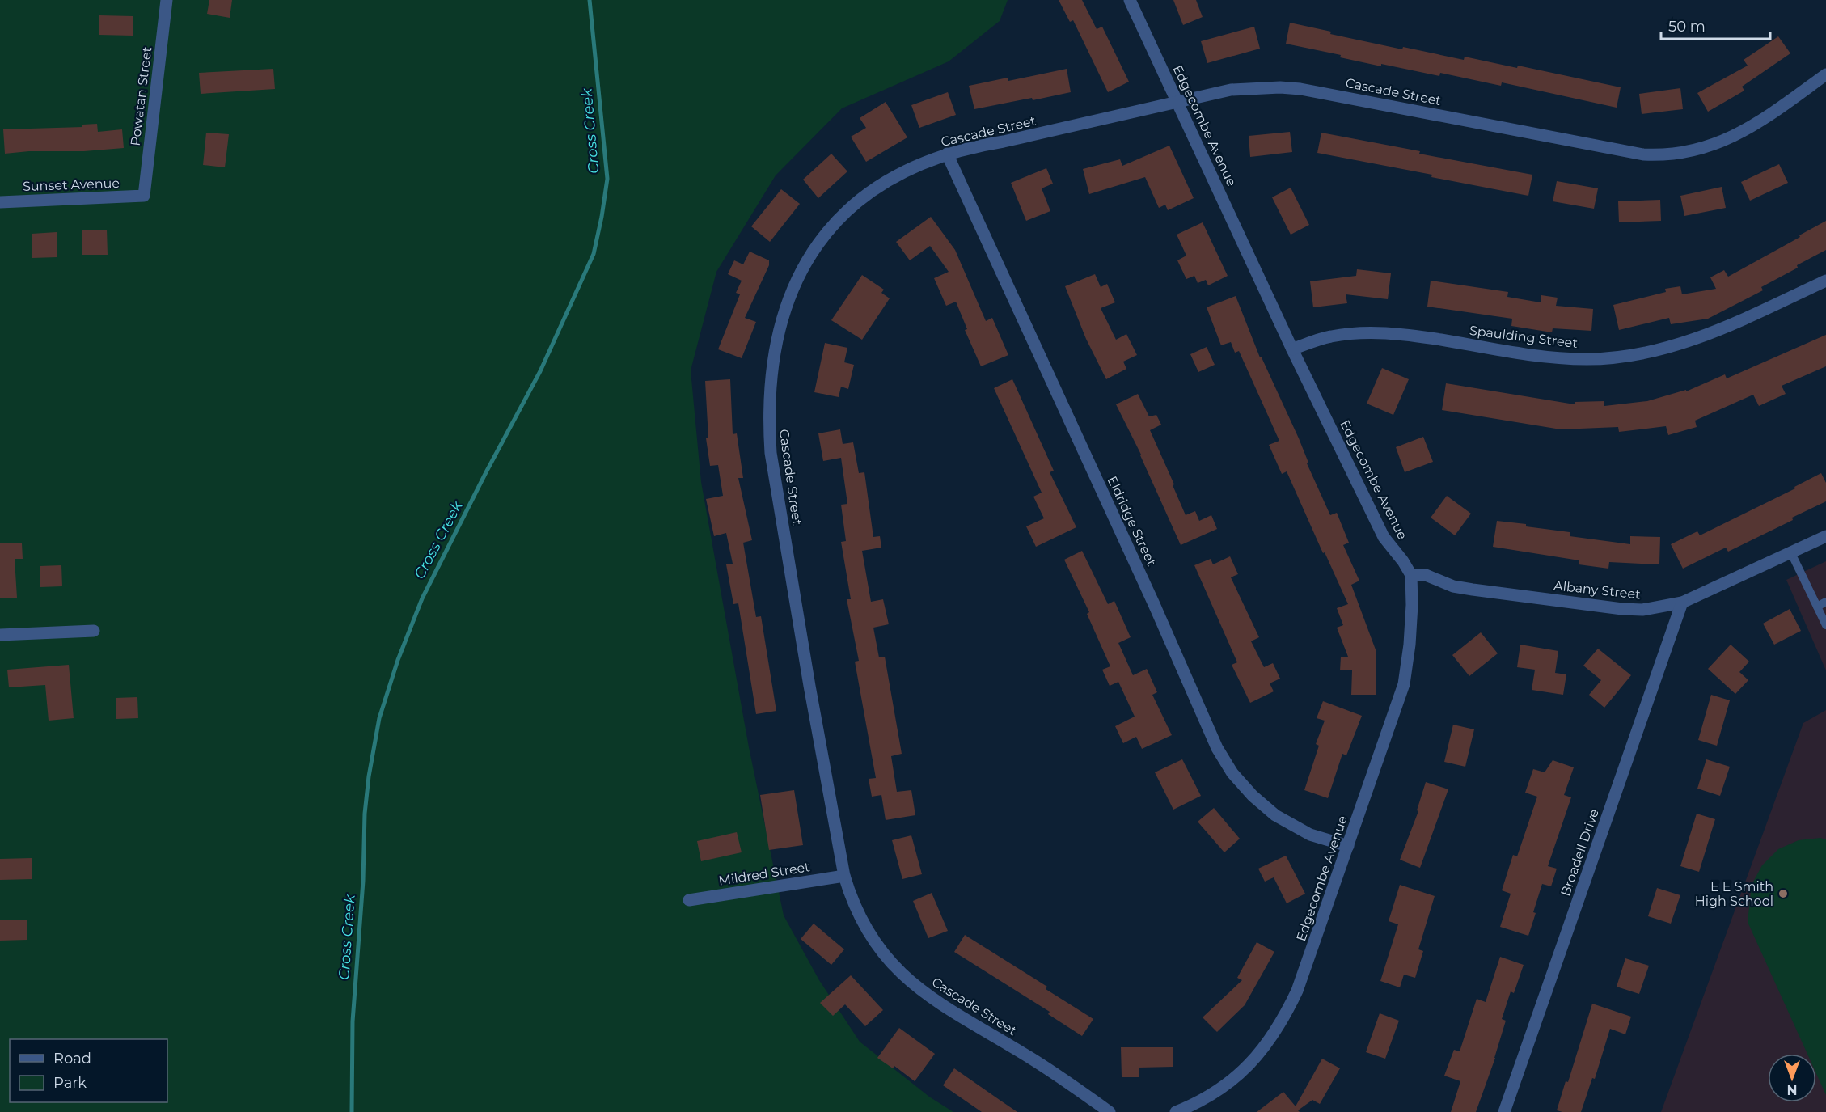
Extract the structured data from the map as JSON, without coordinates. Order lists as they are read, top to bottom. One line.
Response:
{"streets":{"street":["Cascade Street","Powatan Street","Edgecombe Avenue","Sunset Avenue","Spaulding Street","Eldridge Street","Albany Street","Broadell Drive","Mildred Street"]},"crossings":[["Cascade Street","Edgecombe Avenue"],["Cascade Street","Eldridge Street"],["Cascade Street","Mildred Street"],["Powatan Street","Sunset Avenue"],["Edgecombe Avenue","Spaulding Street"],["Edgecombe Avenue","Eldridge Street"],["Edgecombe Avenue","Albany Street"],["Albany Street","Broadell Drive"]],"water":["Cross Creek"],"places":["E E Smith High School"],"legend":["Road","Park"],"scale_bar":"50 m","north":"bottom"}
